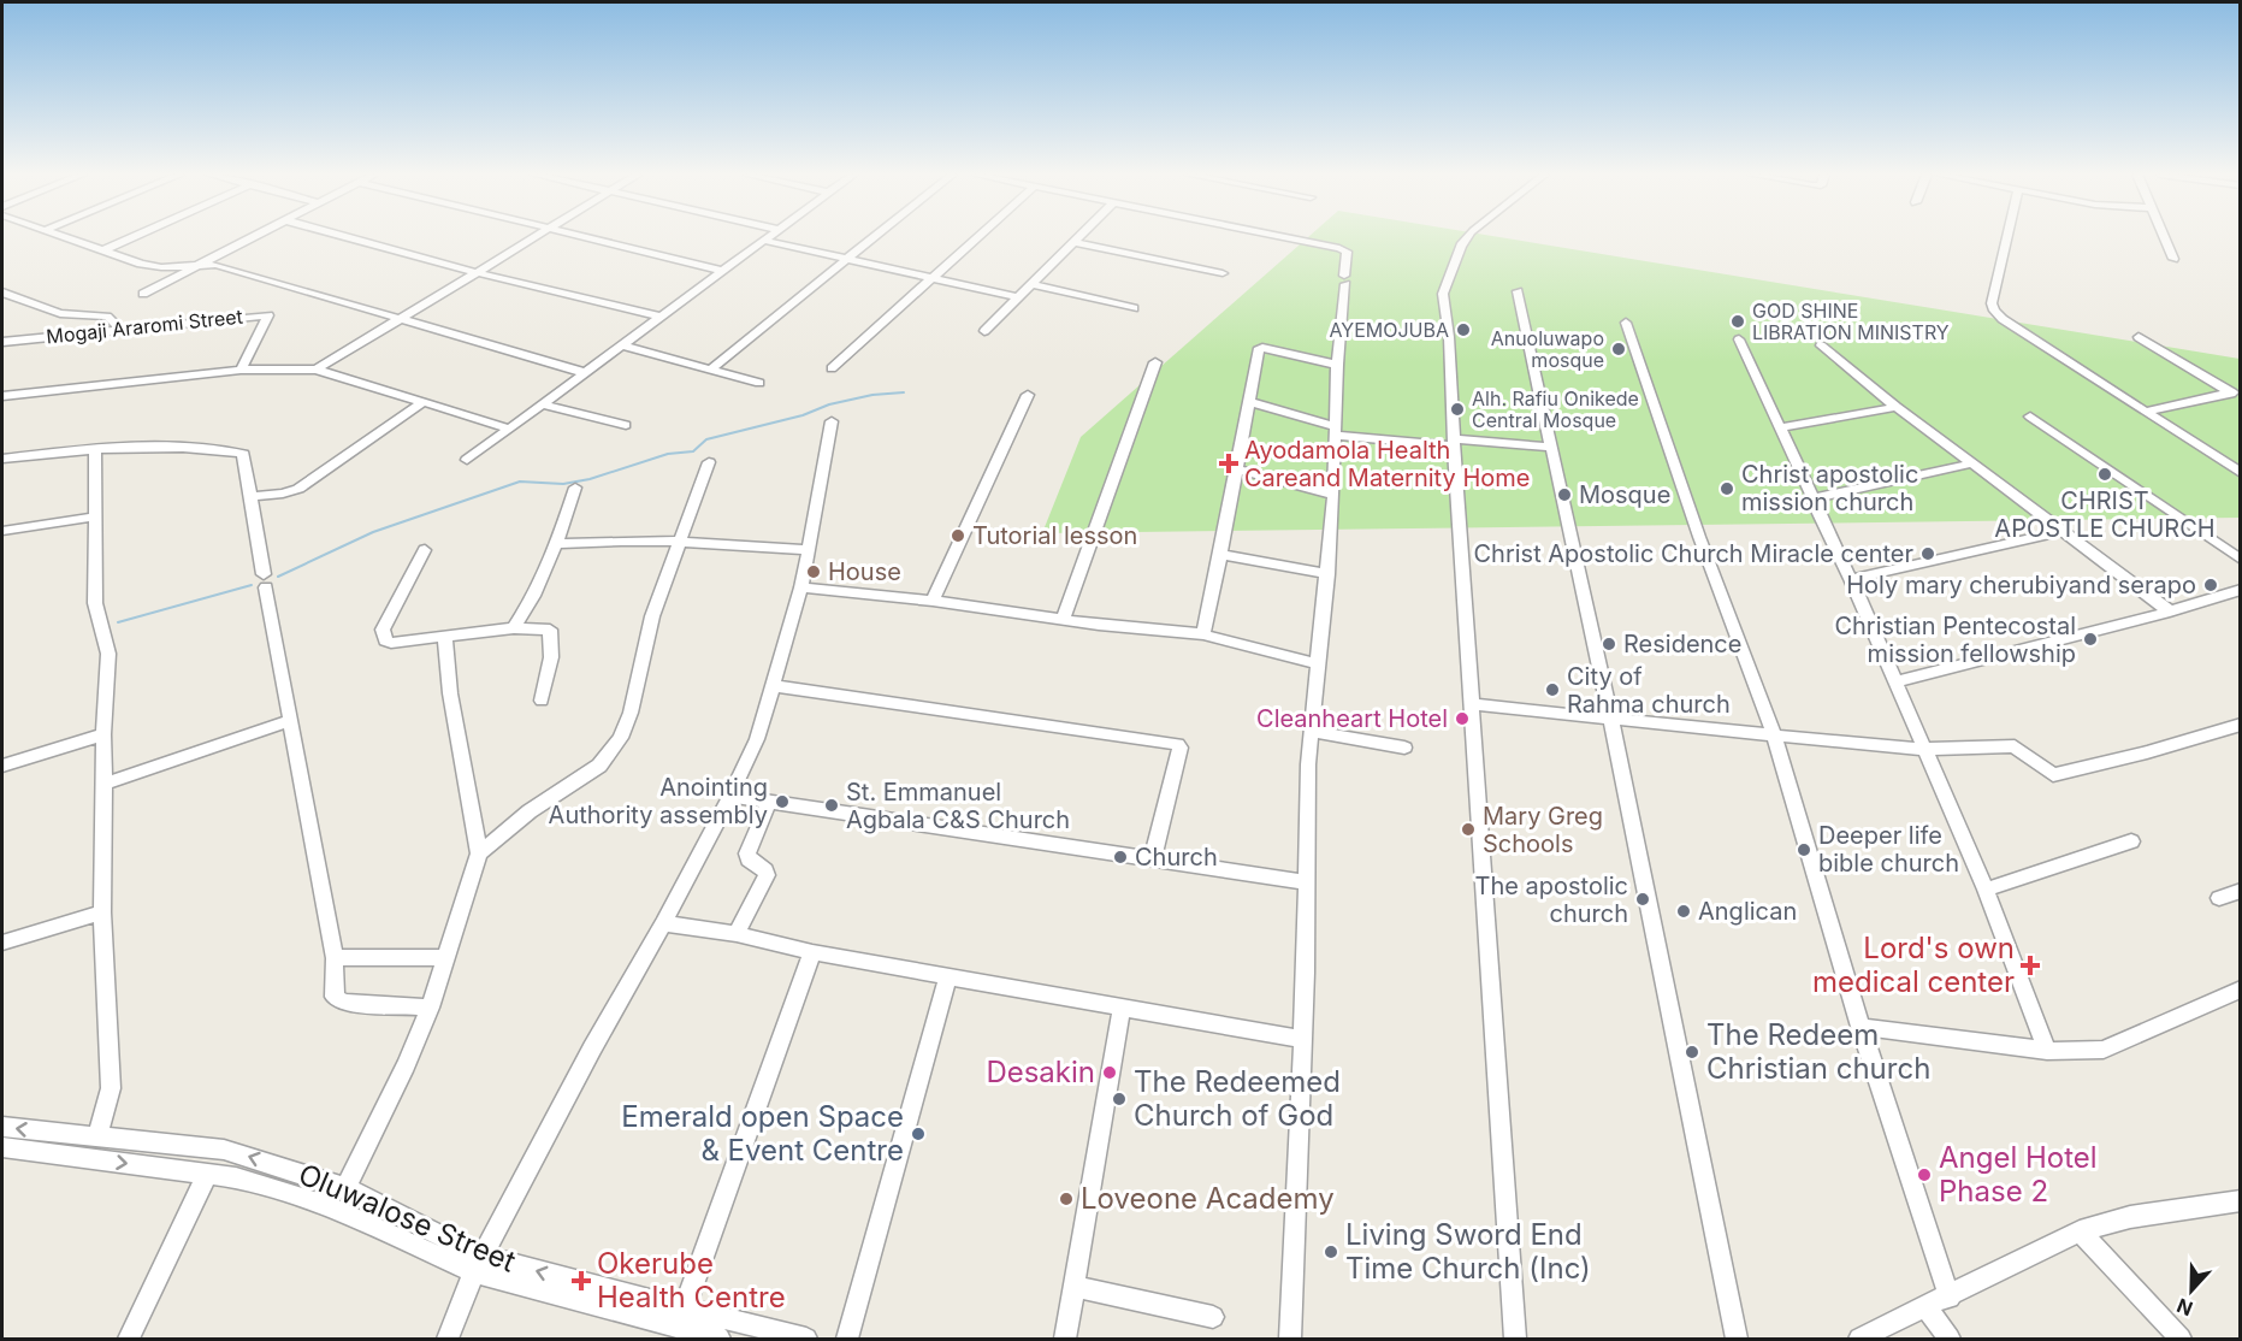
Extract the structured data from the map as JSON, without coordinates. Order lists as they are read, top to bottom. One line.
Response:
{"streets":{"street":["Mogaji Araromi Street","Oluwalose Street"]},"places":{"other":["GOD SHINE LIBRATION MINISTRY","AYEMOJUBA","Anuoluwapo mosque","Alh. Rafiu Onikede Central Mosque","CHRIST APOSTLE CHURCH","Christ apostolic mission church","Mosque","Tutorial lesson","Christ Apostolic Church Miracle center","House","Holy mary cherubiyand serapo","Christian Pentecostal mission fellowship","Residence","City of Rahma church","Cleanheart Hotel","Anointing Authority assembly","St. Emmanuel Agbala C&S Church","Mary Greg Schools","Deeper life bible church","Church","The apostolic church","Anglican","The Redeem Christian church","Desakin","The Redeemed Church of God","Emerald open Space & Event Centre","Angel Hotel Phase 2","Loveone Academy","Living Sword End Time Church (Inc)"],"health":["Ayodamola Health Careand Maternity Home","Lord's own medical center","Okerube Health Centre"]},"north":"bottom"}
